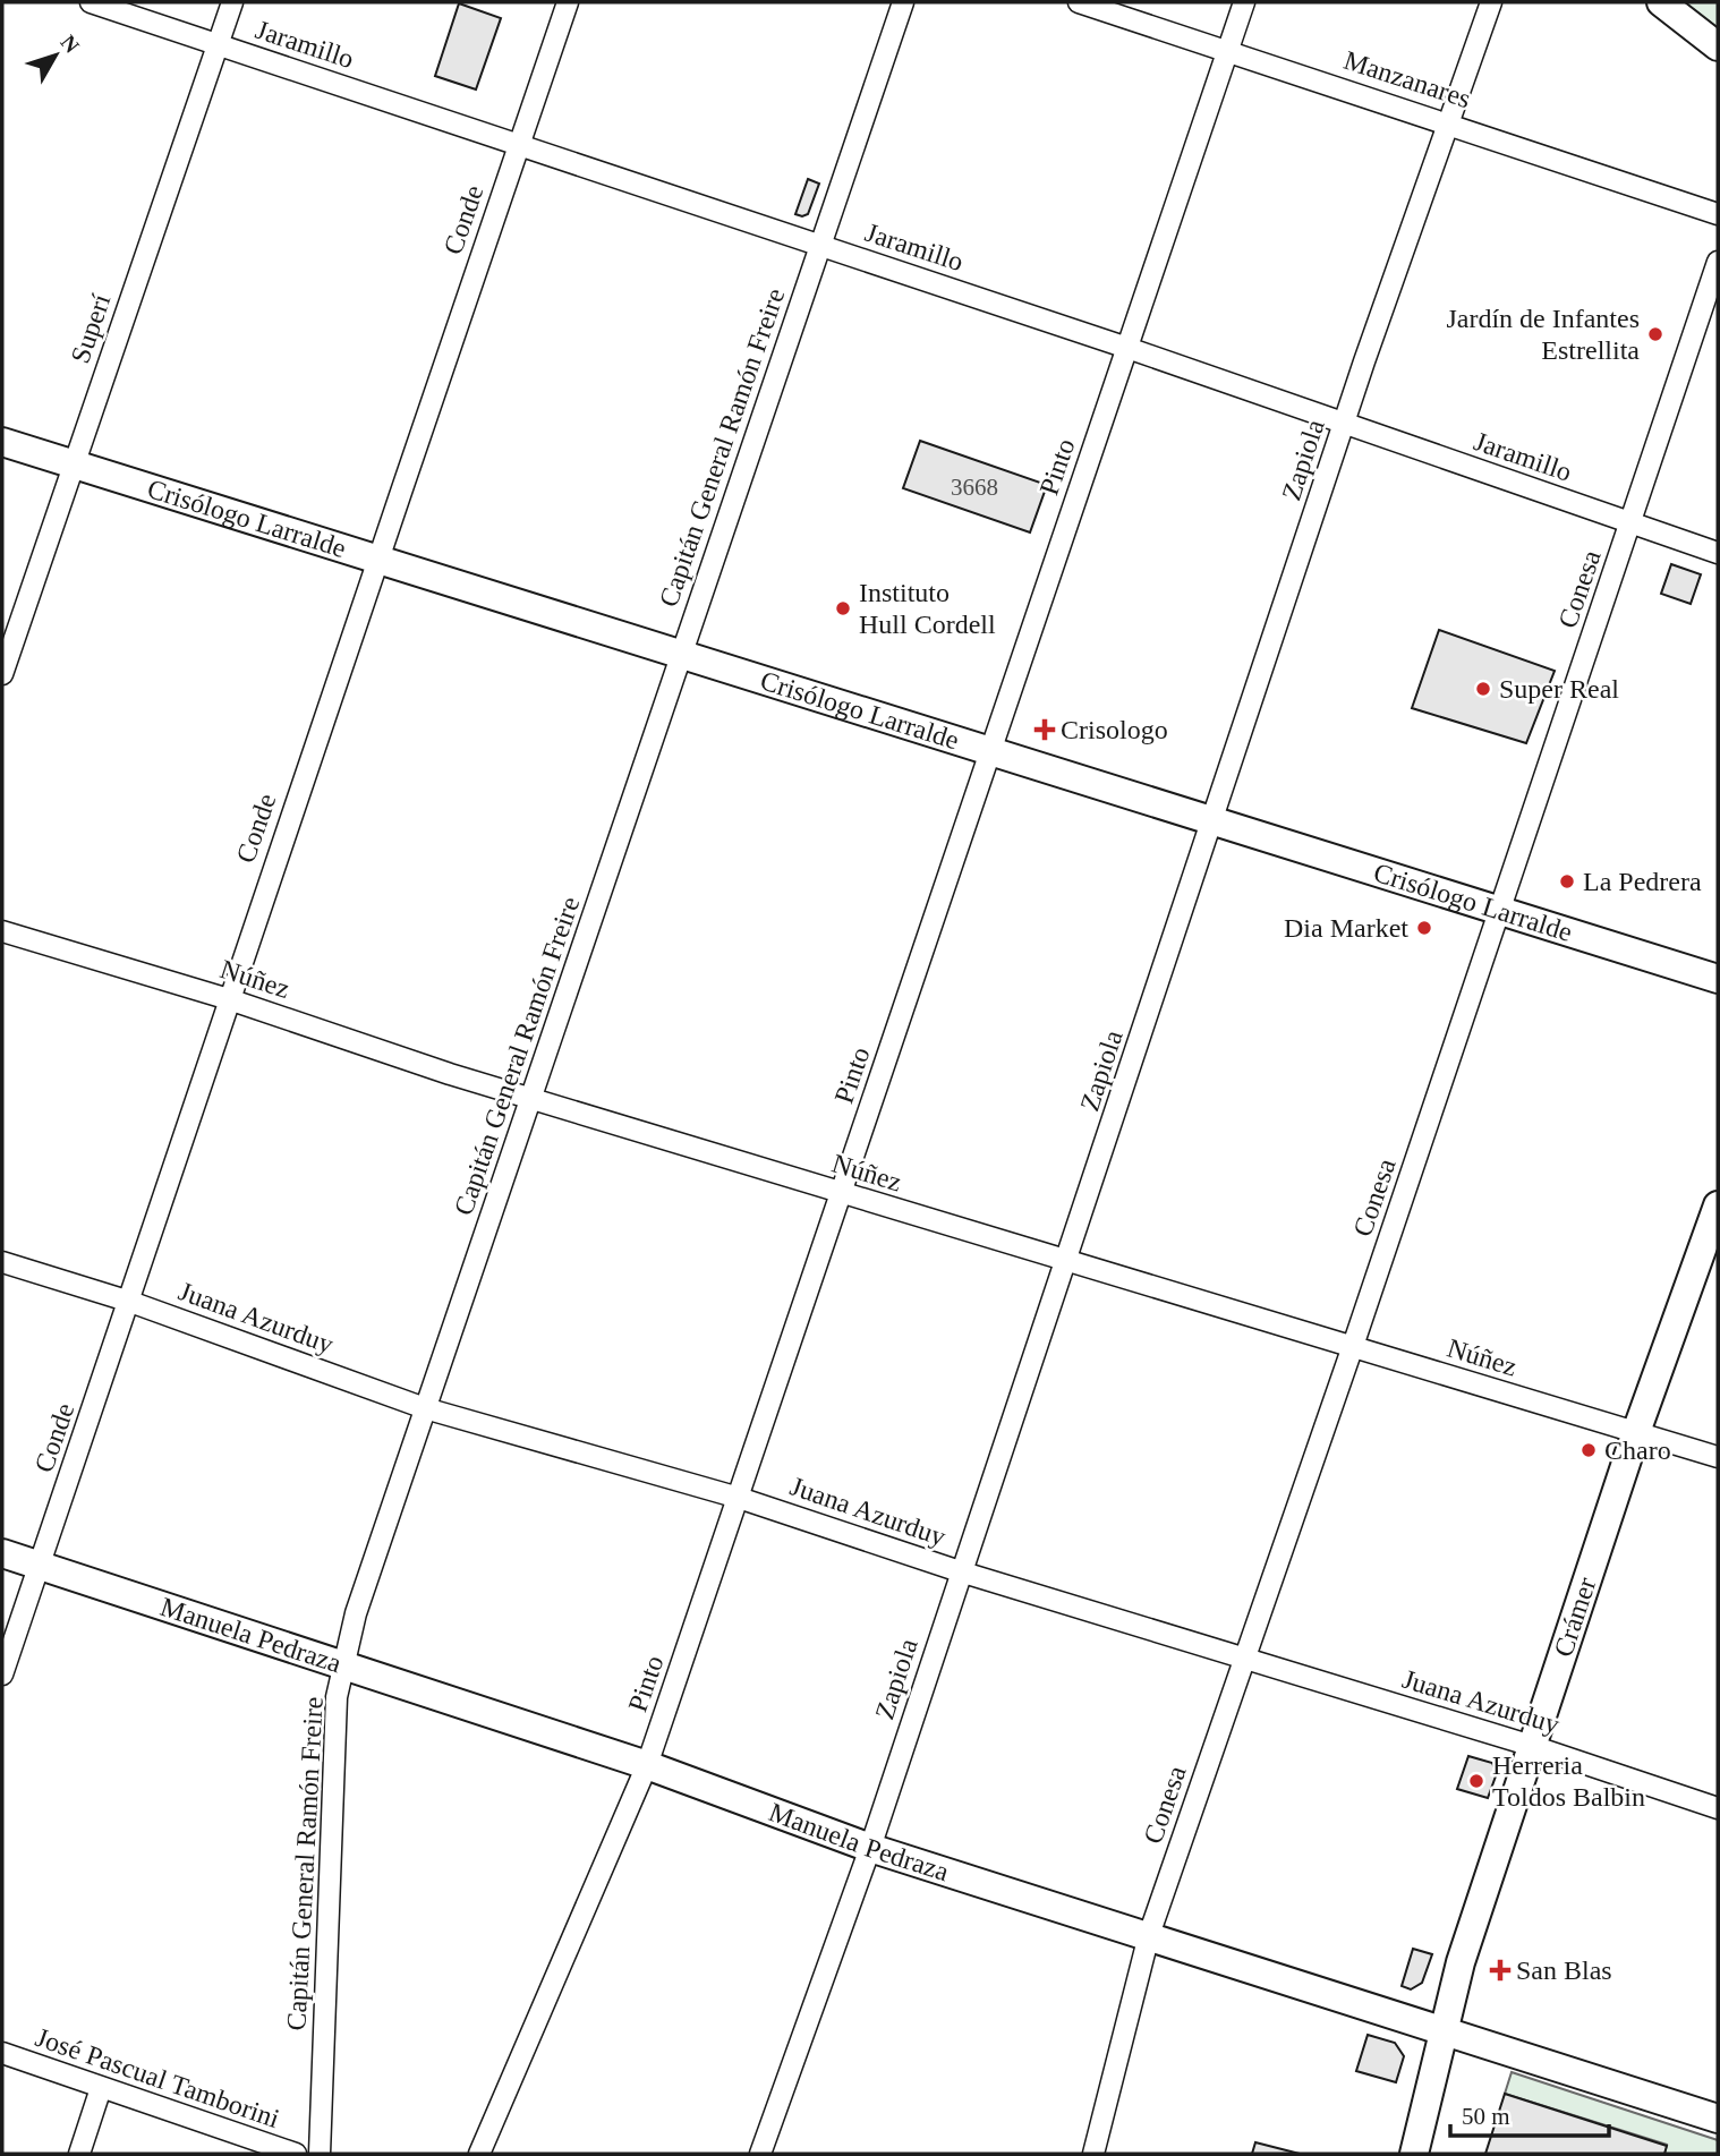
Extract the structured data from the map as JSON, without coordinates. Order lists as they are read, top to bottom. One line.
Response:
{"streets":{"street":["Jaramillo","Manzanares","Conde","Superí","Capitán General Ramón Freire","Zapiola","Pinto","Crisólogo Larralde","Conesa","Núñez","Juana Azurduy","Crámer","Manuela Pedraza","José Pascual Tamborini"]},"crossings":[["Jaramillo","Conde"],["Jaramillo","Superí"],["Jaramillo","Capitán General Ramón Freire"],["Jaramillo","Zapiola"],["Jaramillo","Pinto"],["Jaramillo","Conesa"],["Manzanares","Zapiola"],["Manzanares","Pinto"],["Conde","Crisólogo Larralde"],["Conde","Núñez"],["Conde","Juana Azurduy"],["Conde","Manuela Pedraza"],["Superí","Crisólogo Larralde"],["Capitán General Ramón Freire","Crisólogo Larralde"],["Capitán General Ramón Freire","Núñez"],["Capitán General Ramón Freire","Juana Azurduy"],["Capitán General Ramón Freire","Manuela Pedraza"],["Zapiola","Crisólogo Larralde"],["Zapiola","Núñez"],["Zapiola","Juana Azurduy"],["Zapiola","Manuela Pedraza"],["Pinto","Crisólogo Larralde"],["Pinto","Núñez"],["Pinto","Juana Azurduy"],["Pinto","Manuela Pedraza"],["Crisólogo Larralde","Conesa"],["Conesa","Núñez"],["Conesa","Juana Azurduy"],["Conesa","Manuela Pedraza"],["Núñez","Crámer"],["Juana Azurduy","Crámer"],["Crámer","Manuela Pedraza"]],"places":{"other":["Jardín de Infantes Estrellita","Instituto Hull Cordell","Super Real","La Pedrera","Dia Market","Charo","Herreria Toldos Balbin"],"health":["Crisologo","San Blas"]},"house_numbers":["3668"],"scale_bar":"50 m","north":"top right"}
